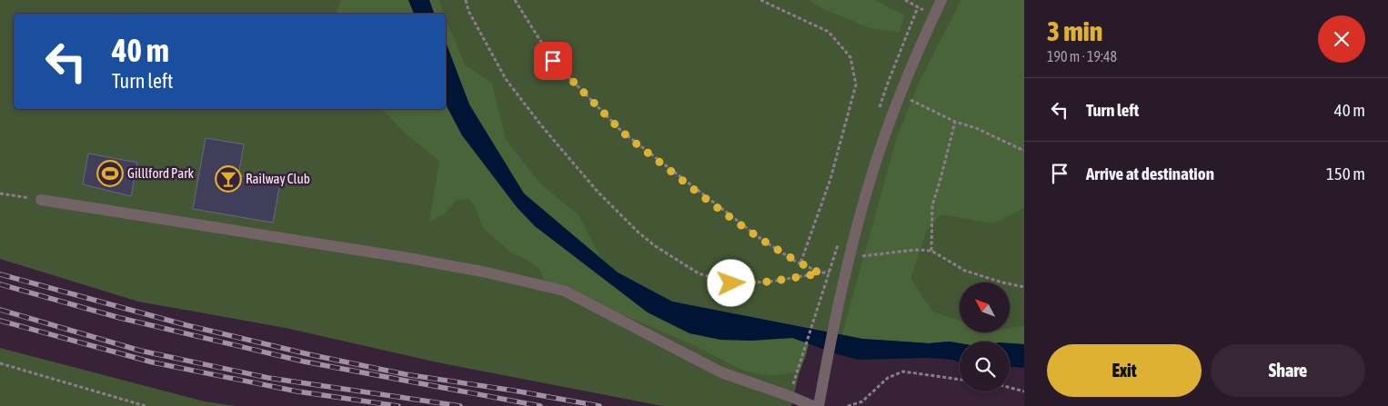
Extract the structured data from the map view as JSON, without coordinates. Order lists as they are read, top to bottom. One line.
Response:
{"places":{"sports":["Gilllford Park"],"bar":["Railway Club"]},"north":"top left","page":{"heading":["3 min","190 m · 19:48"],"turn":["40 m","Turn left"],"list":[{"name":"Turn left","value":"40 m"},{"name":"Arrive at destination","value":"150 m"}],"buttons":["Exit","Share"]}}
